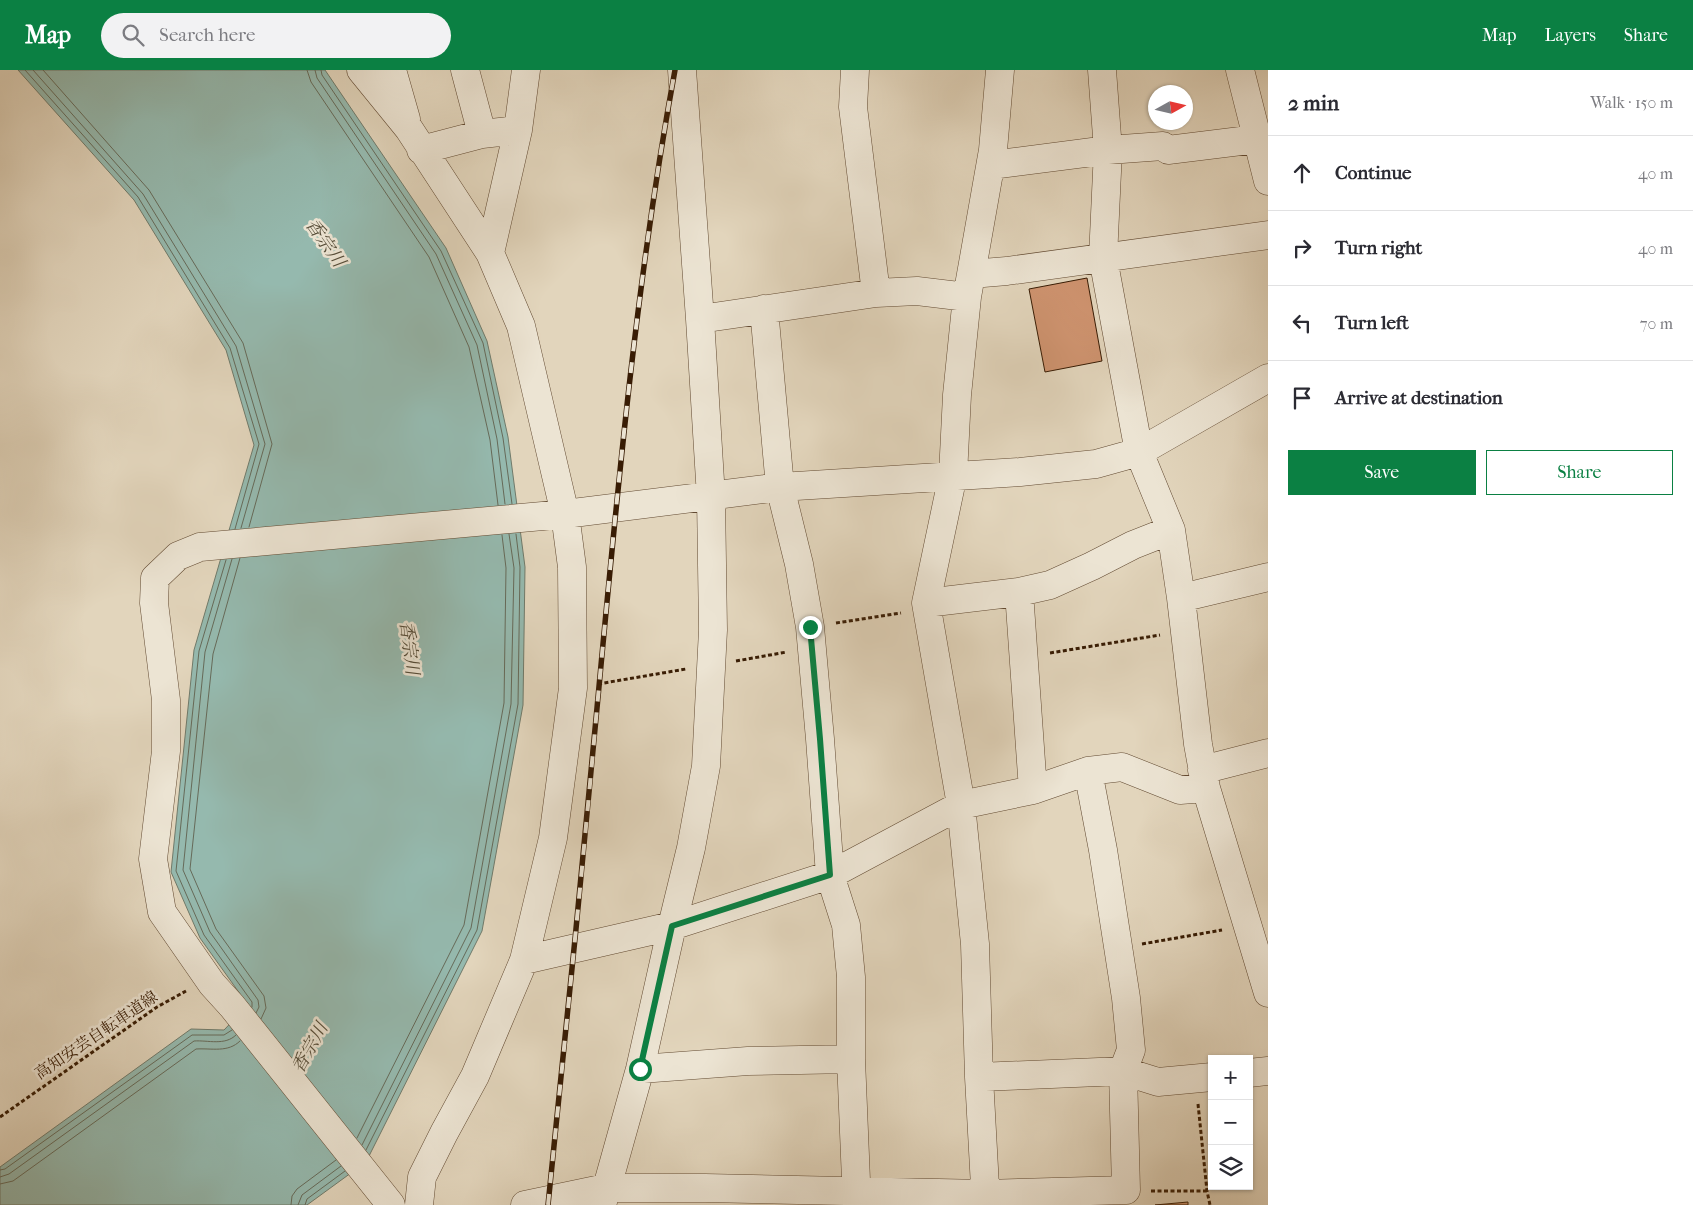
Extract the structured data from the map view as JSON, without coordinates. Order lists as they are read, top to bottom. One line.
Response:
{"streets":{"path":["高知安芸自転車道線"]},"water":["香宗川"],"north":"right","page":{"header":"Map","search":"Search here","nav":["Map","Layers","Share"],"heading":["2 min","Walk · 150 m"],"list":[["Continue","40 m"],["Turn right","40 m"],["Turn left","70 m"],"Arrive at destination"],"buttons":["Save","Share"],"map_buttons":["+","−"]}}
